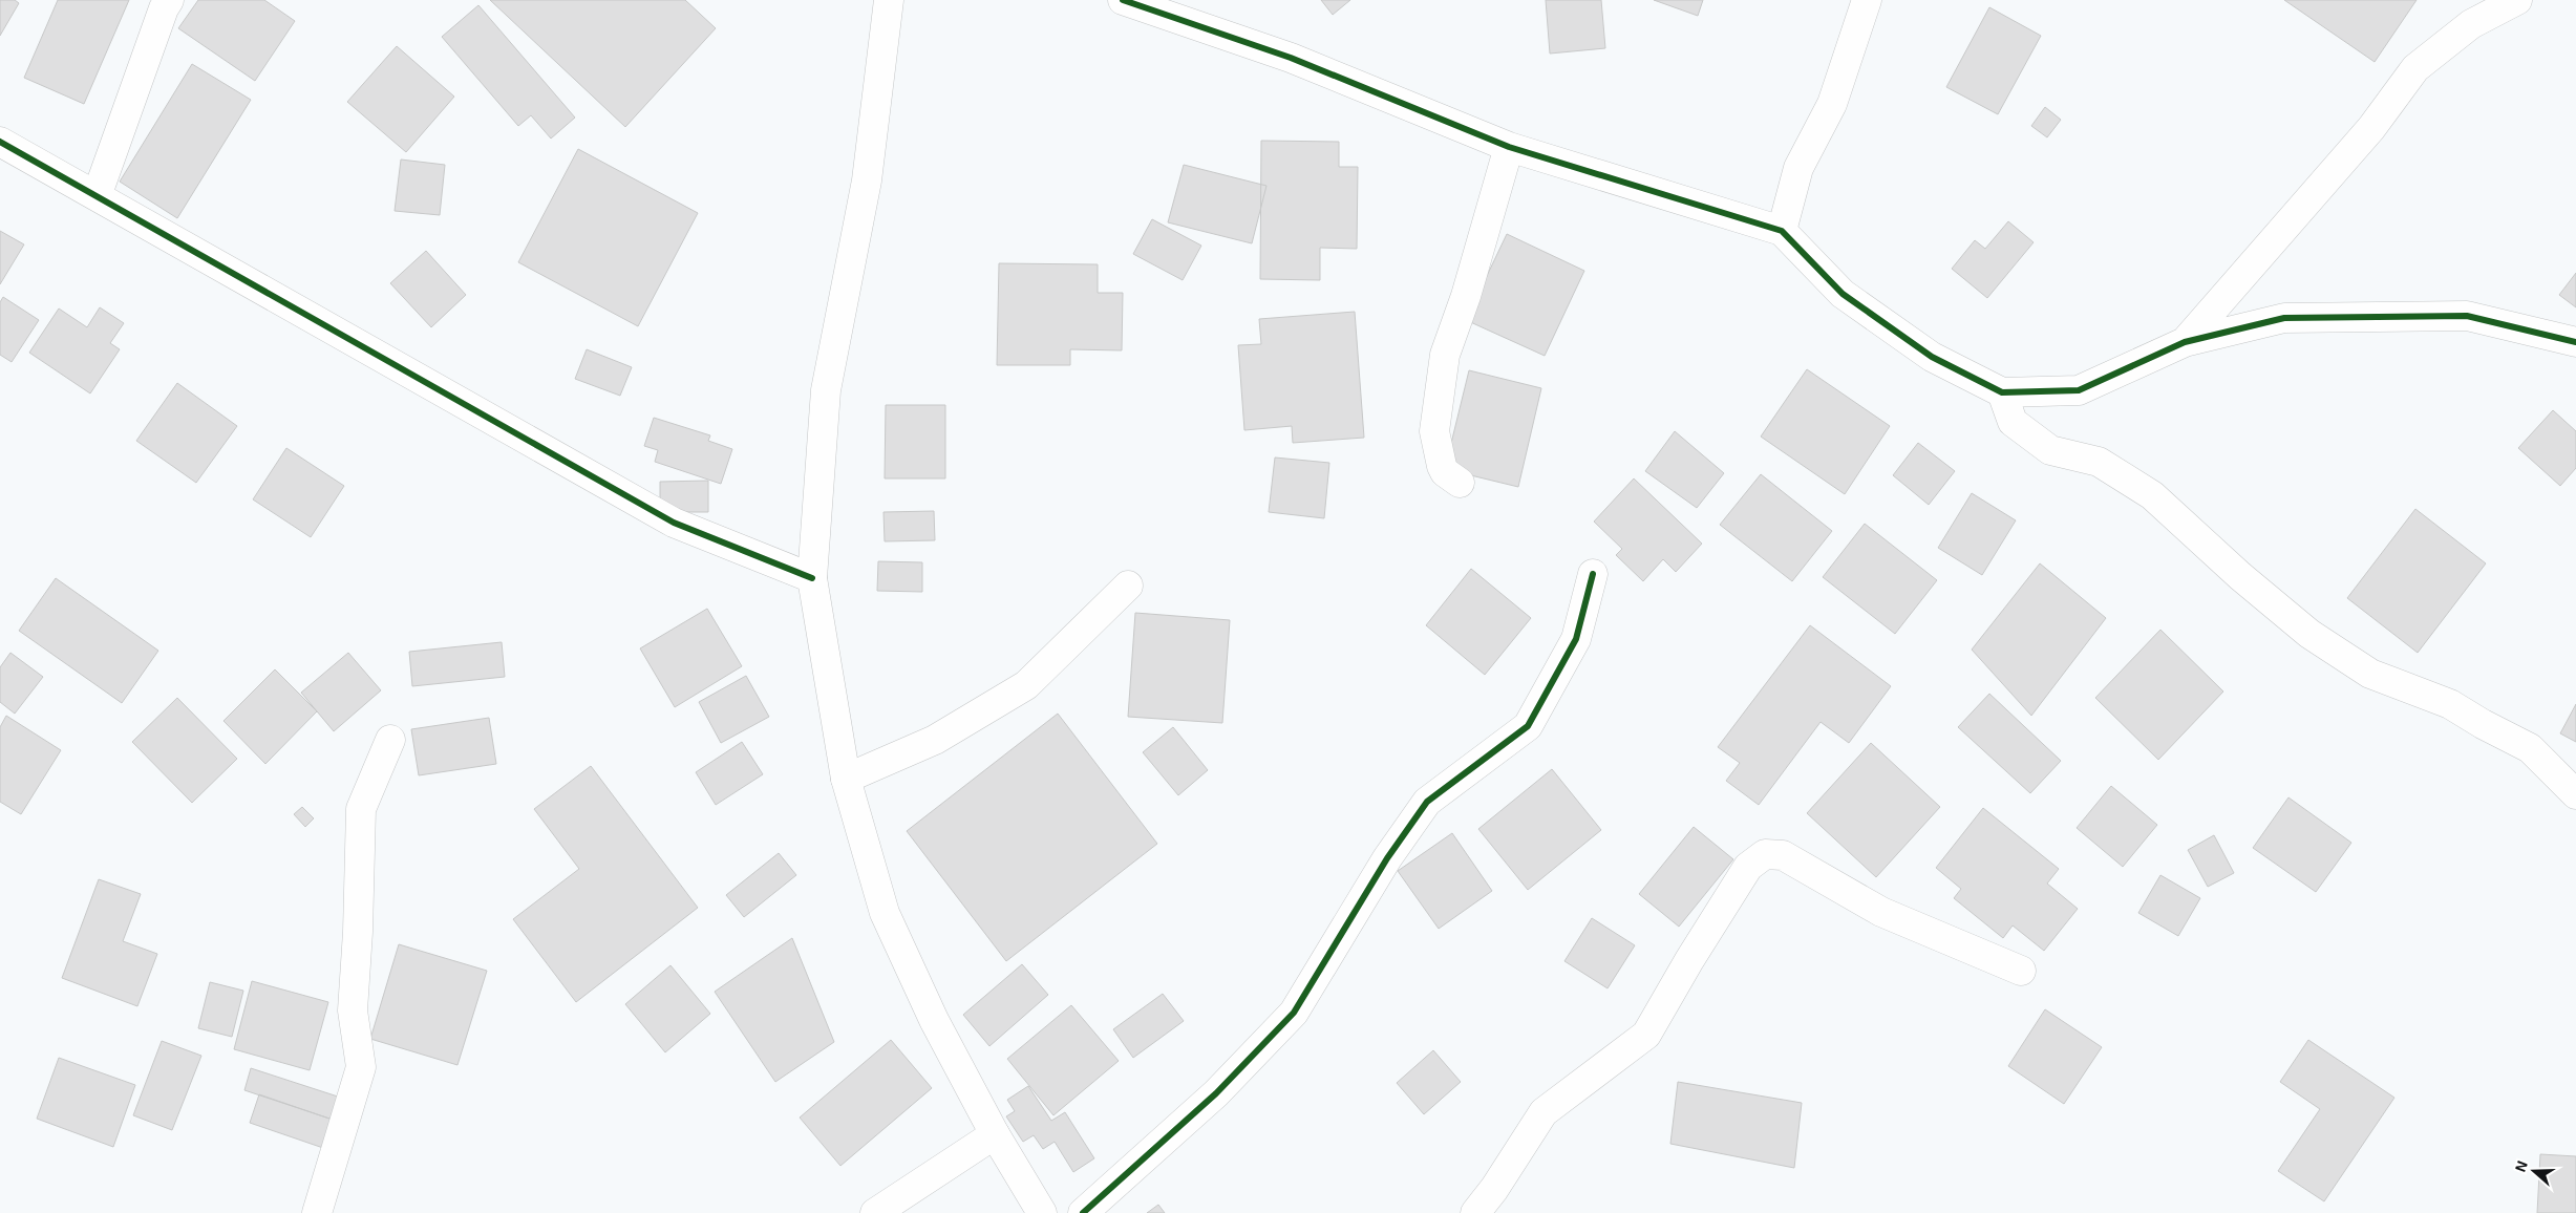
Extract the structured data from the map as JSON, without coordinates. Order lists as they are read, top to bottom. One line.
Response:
{"north":"left"}
